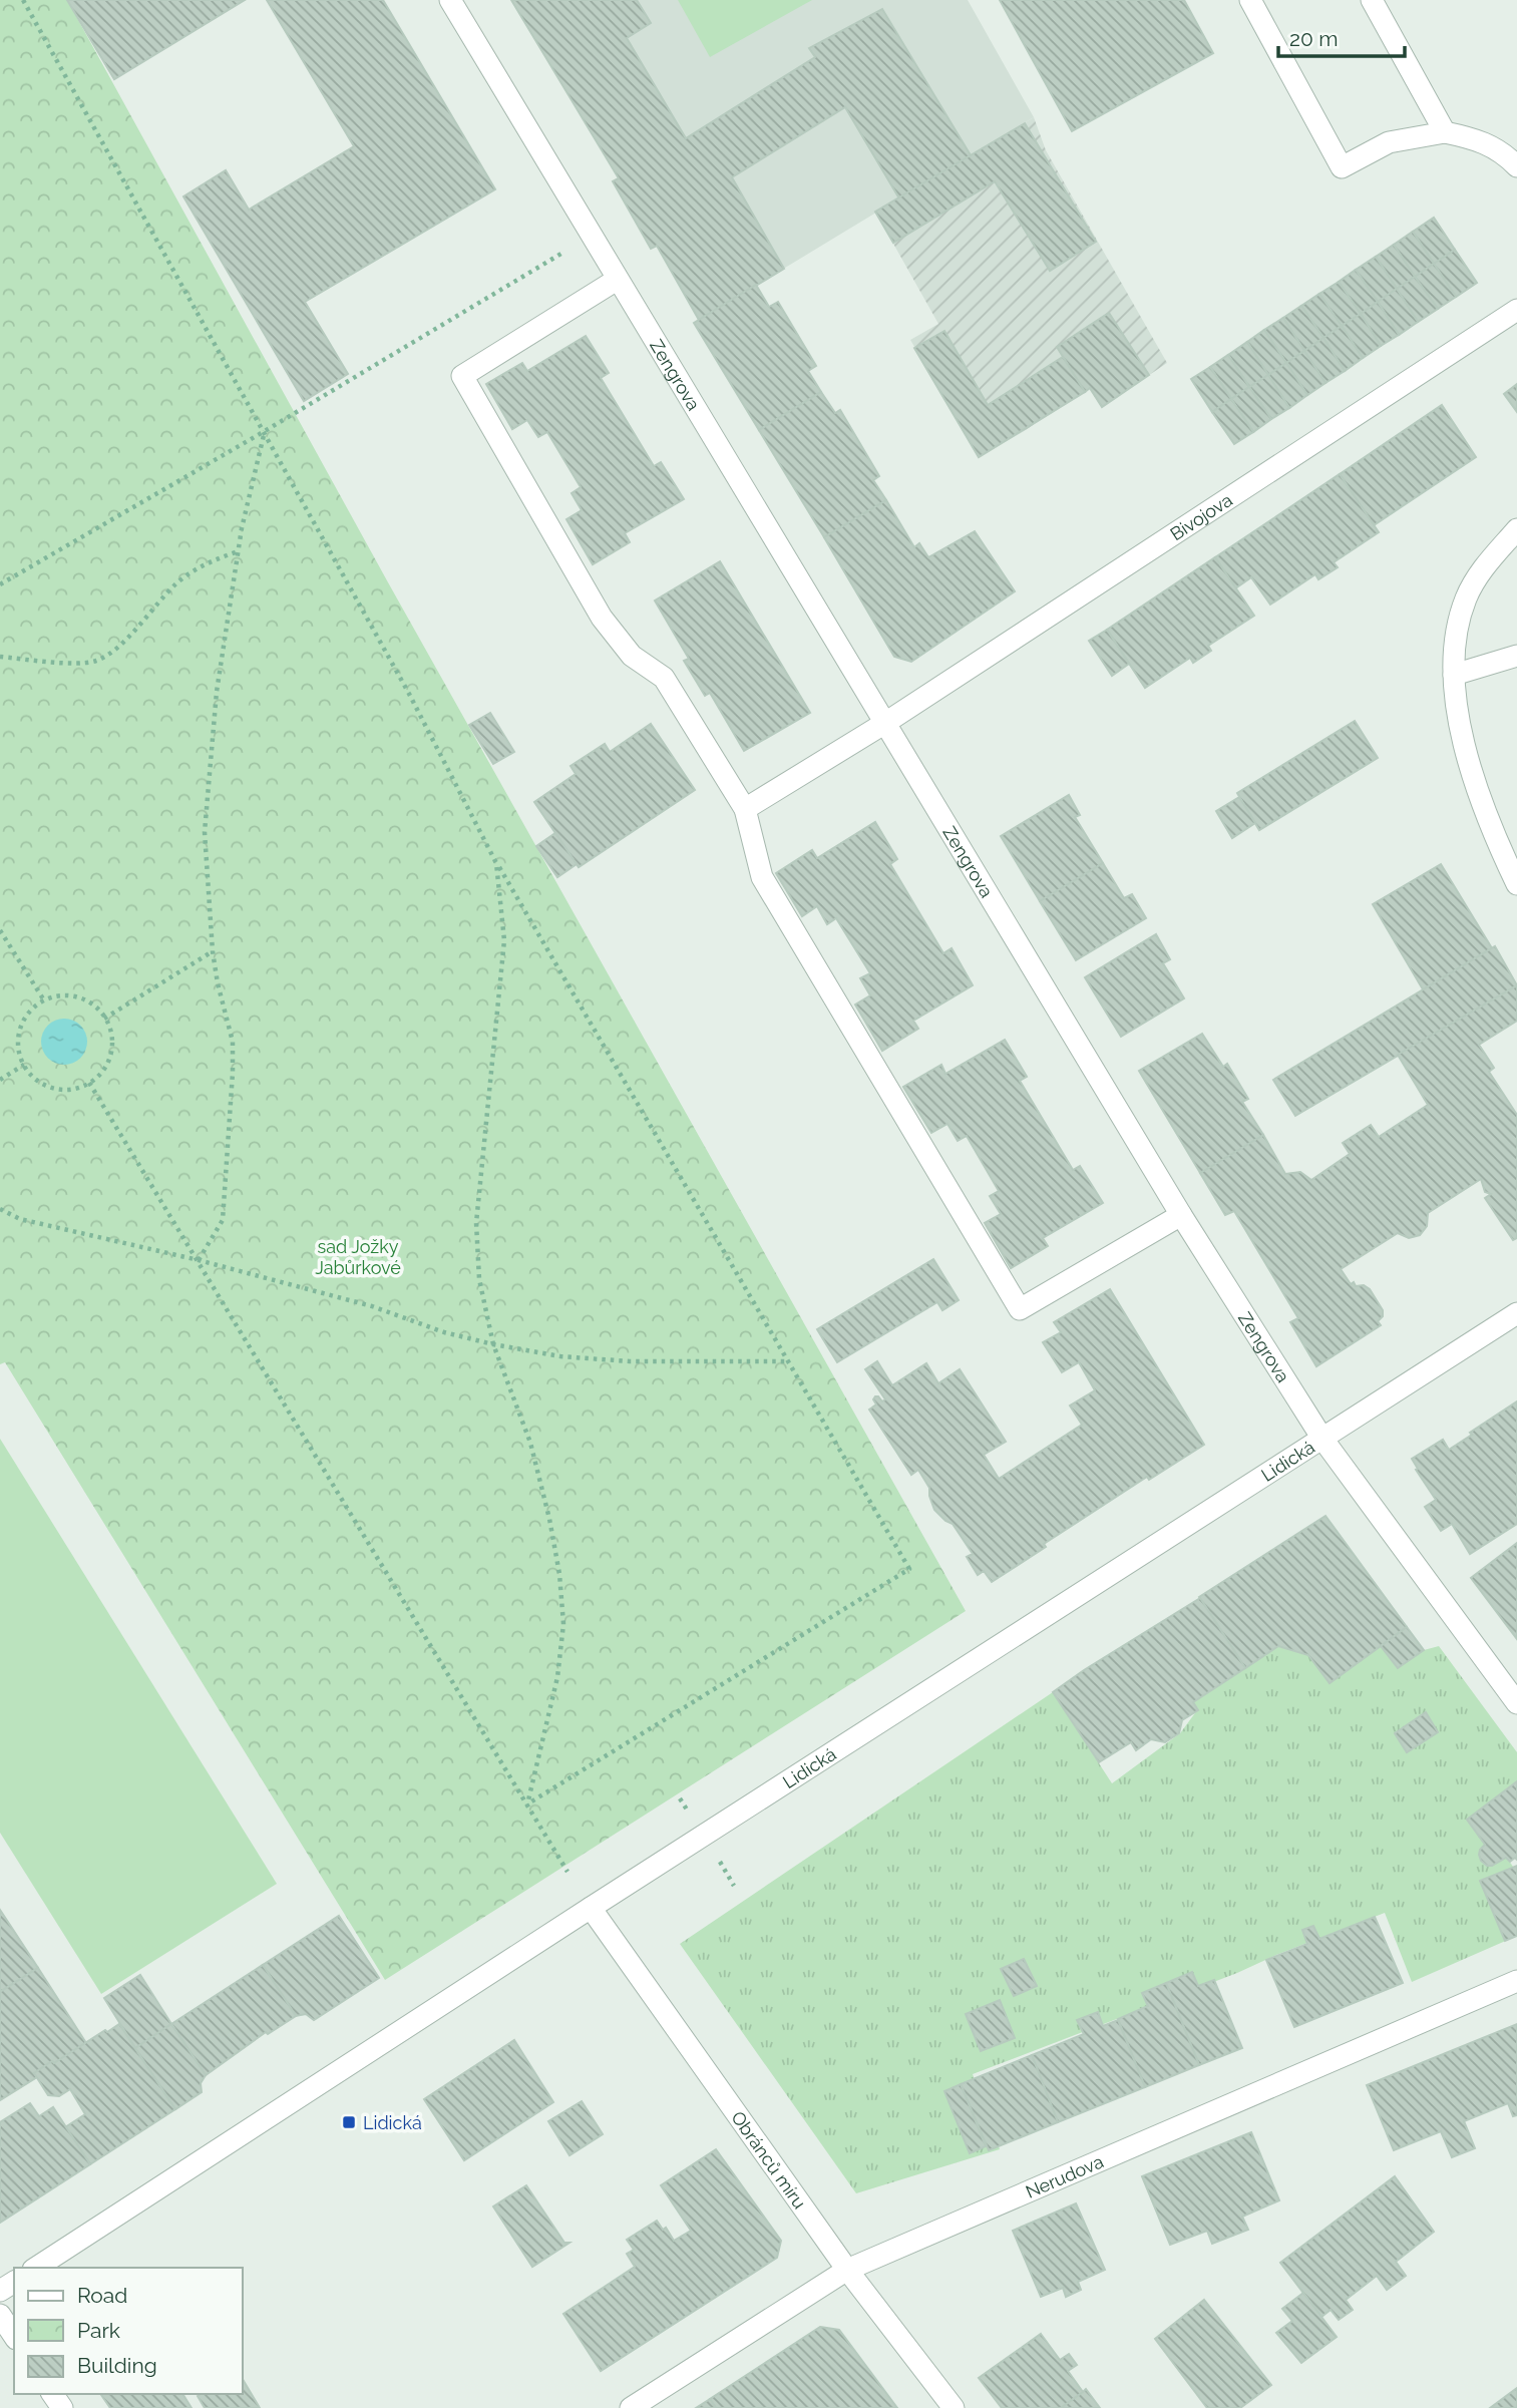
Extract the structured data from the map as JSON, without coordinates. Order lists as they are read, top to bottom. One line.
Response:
{"streets":{"street":["Zengrova","Bivojova","Lidická","Obránců míru","Nerudova"]},"crossings":[["Zengrova","Bivojova"],["Zengrova","Lidická"],["Lidická","Obránců míru"],["Obránců míru","Nerudova"]],"parks":["sad Jožky Jabůrkové"],"places":{"transit":["Lidická"]},"legend":["Road","Park","Building"],"scale_bar":"20 m"}
